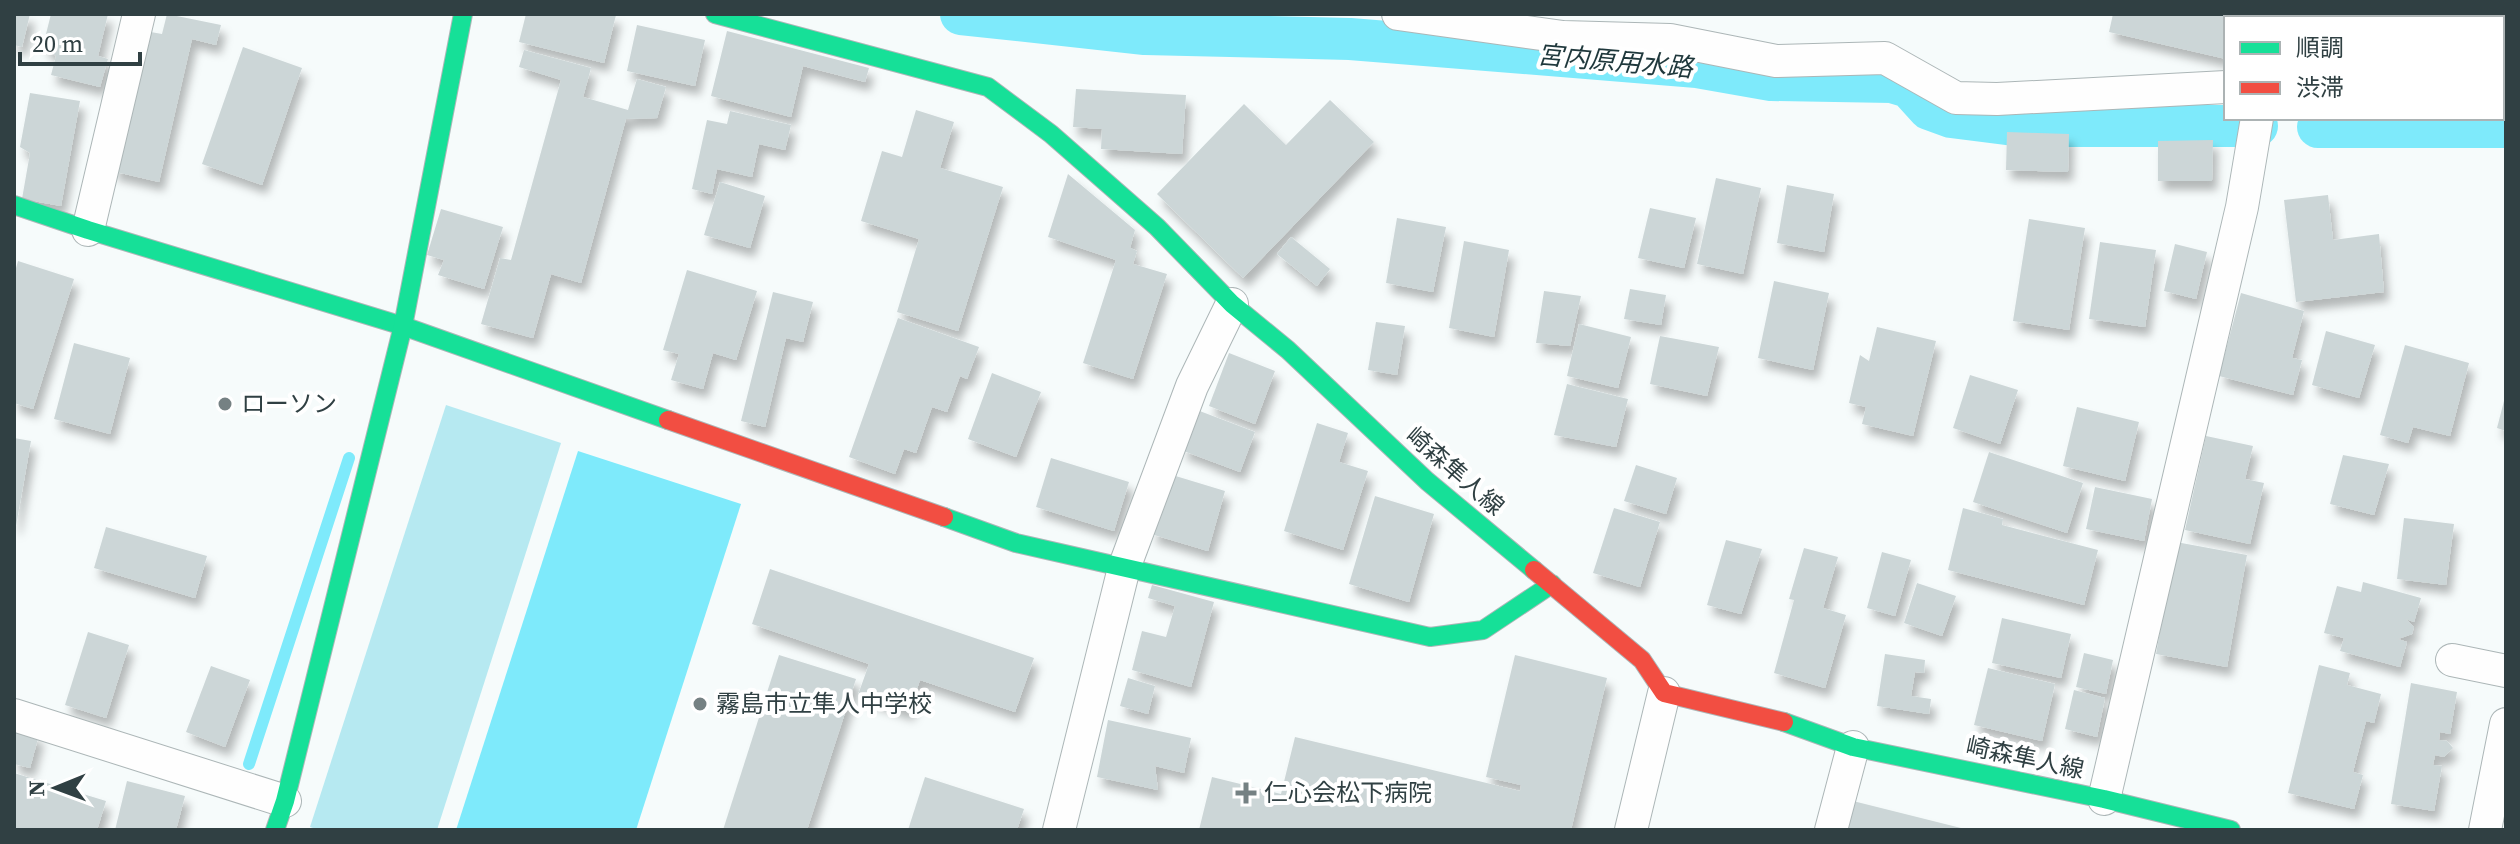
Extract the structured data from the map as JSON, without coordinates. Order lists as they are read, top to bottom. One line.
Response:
{"streets":{"street":["崎森隼人線"]},"water":["宮内原用水路"],"places":{"other":["ローソン","霧島市立隼人中学校"],"health":["仁心会松下病院"]},"legend":["順調","渋滞"],"scale_bar":"20 m","north":"left"}
